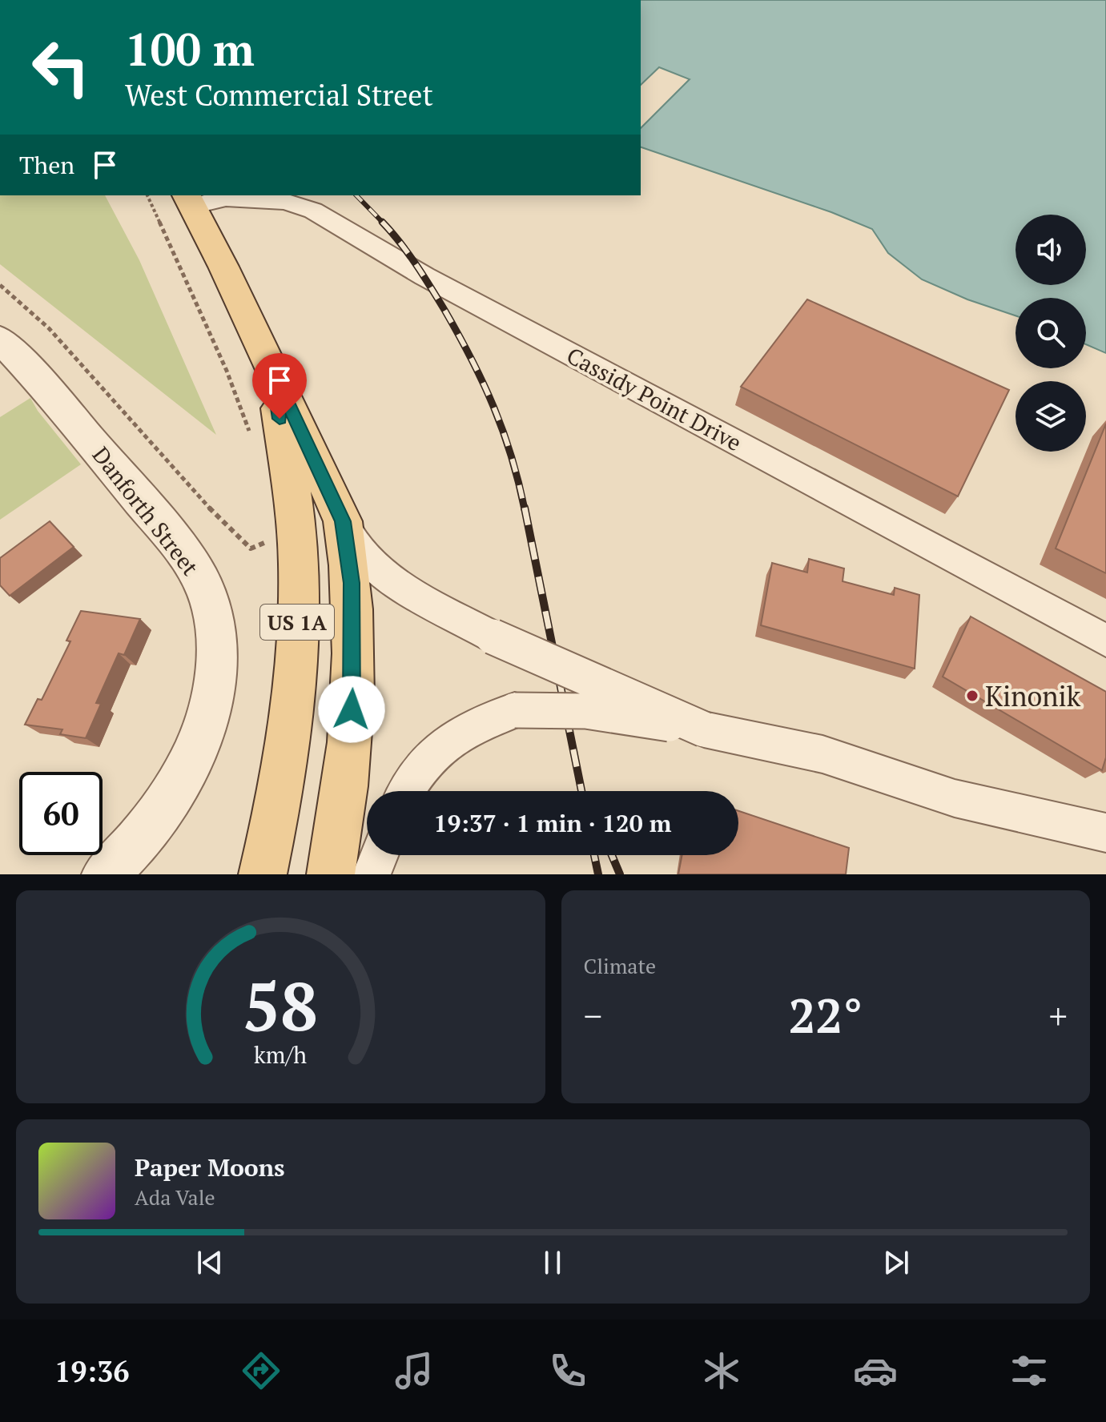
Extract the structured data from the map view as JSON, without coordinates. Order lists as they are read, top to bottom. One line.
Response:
{"streets":{"main road":["US 1A"],"street":["Cassidy Point Drive","Danforth Street"]},"crossings":[["Cassidy Point Drive","US 1A"]],"places":["Kinonik"],"page":{"turn":["100 m","West Commercial Street"],"then":"Then","limit":"60","trip":"19:37 · 1 min · 120 m","tile":"Climate","heat":["−","22°","+"],"song":["Paper Moons","Ada Vale"],"tabs":"19:36","gauge":["58","km/h"]}}
